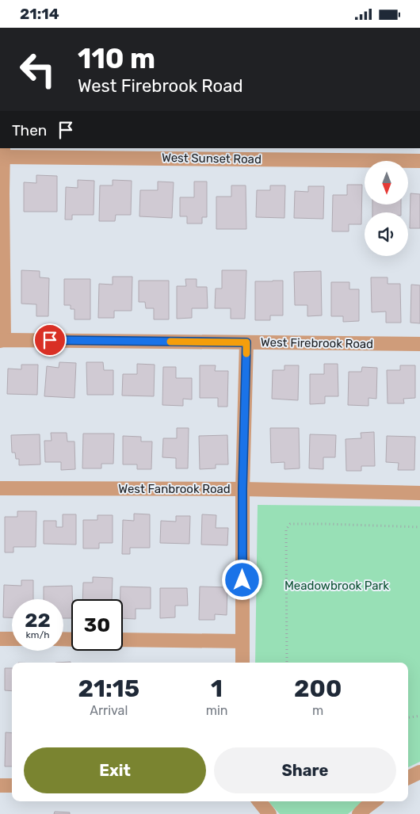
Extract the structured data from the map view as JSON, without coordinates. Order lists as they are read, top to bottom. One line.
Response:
{"streets":{"street":["West Sunset Road","West Firebrook Road","West Fanbrook Road"]},"parks":["Meadowbrook Park"],"north":"bottom","page":{"status":"21:14","turn":["110 m","West Firebrook Road"],"then":"Then","speed":"22 km/h","limit":"30","eta":["21:15","Arrival","1","min","200","m"],"buttons":["Exit","Share"]}}
